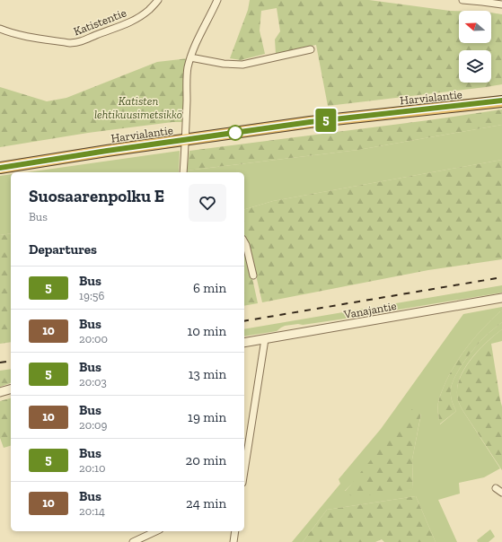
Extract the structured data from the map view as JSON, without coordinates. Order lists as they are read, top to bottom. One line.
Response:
{"streets":{"highway":["Harvialantie"],"street":["Katistentie","Vanajantie"]},"parks":["Katisten lehtikuusimetsikkö"],"lines":["bus line 5"],"north":"left","page":{"on_map":"5","heading":[["Suosaarenpolku E","Bus"],"Departures"],"list":[{"mark":"5","name":"Bus","note":"19:56","value":"6 min"},{"mark":"10","name":"Bus","note":"20:00","value":"10 min"},{"mark":"5","name":"Bus","note":"20:03","value":"13 min"},{"mark":"10","name":"Bus","note":"20:09","value":"19 min"},{"mark":"5","name":"Bus","note":"20:10","value":"20 min"},{"mark":"10","name":"Bus","note":"20:14","value":"24 min"}]}}
